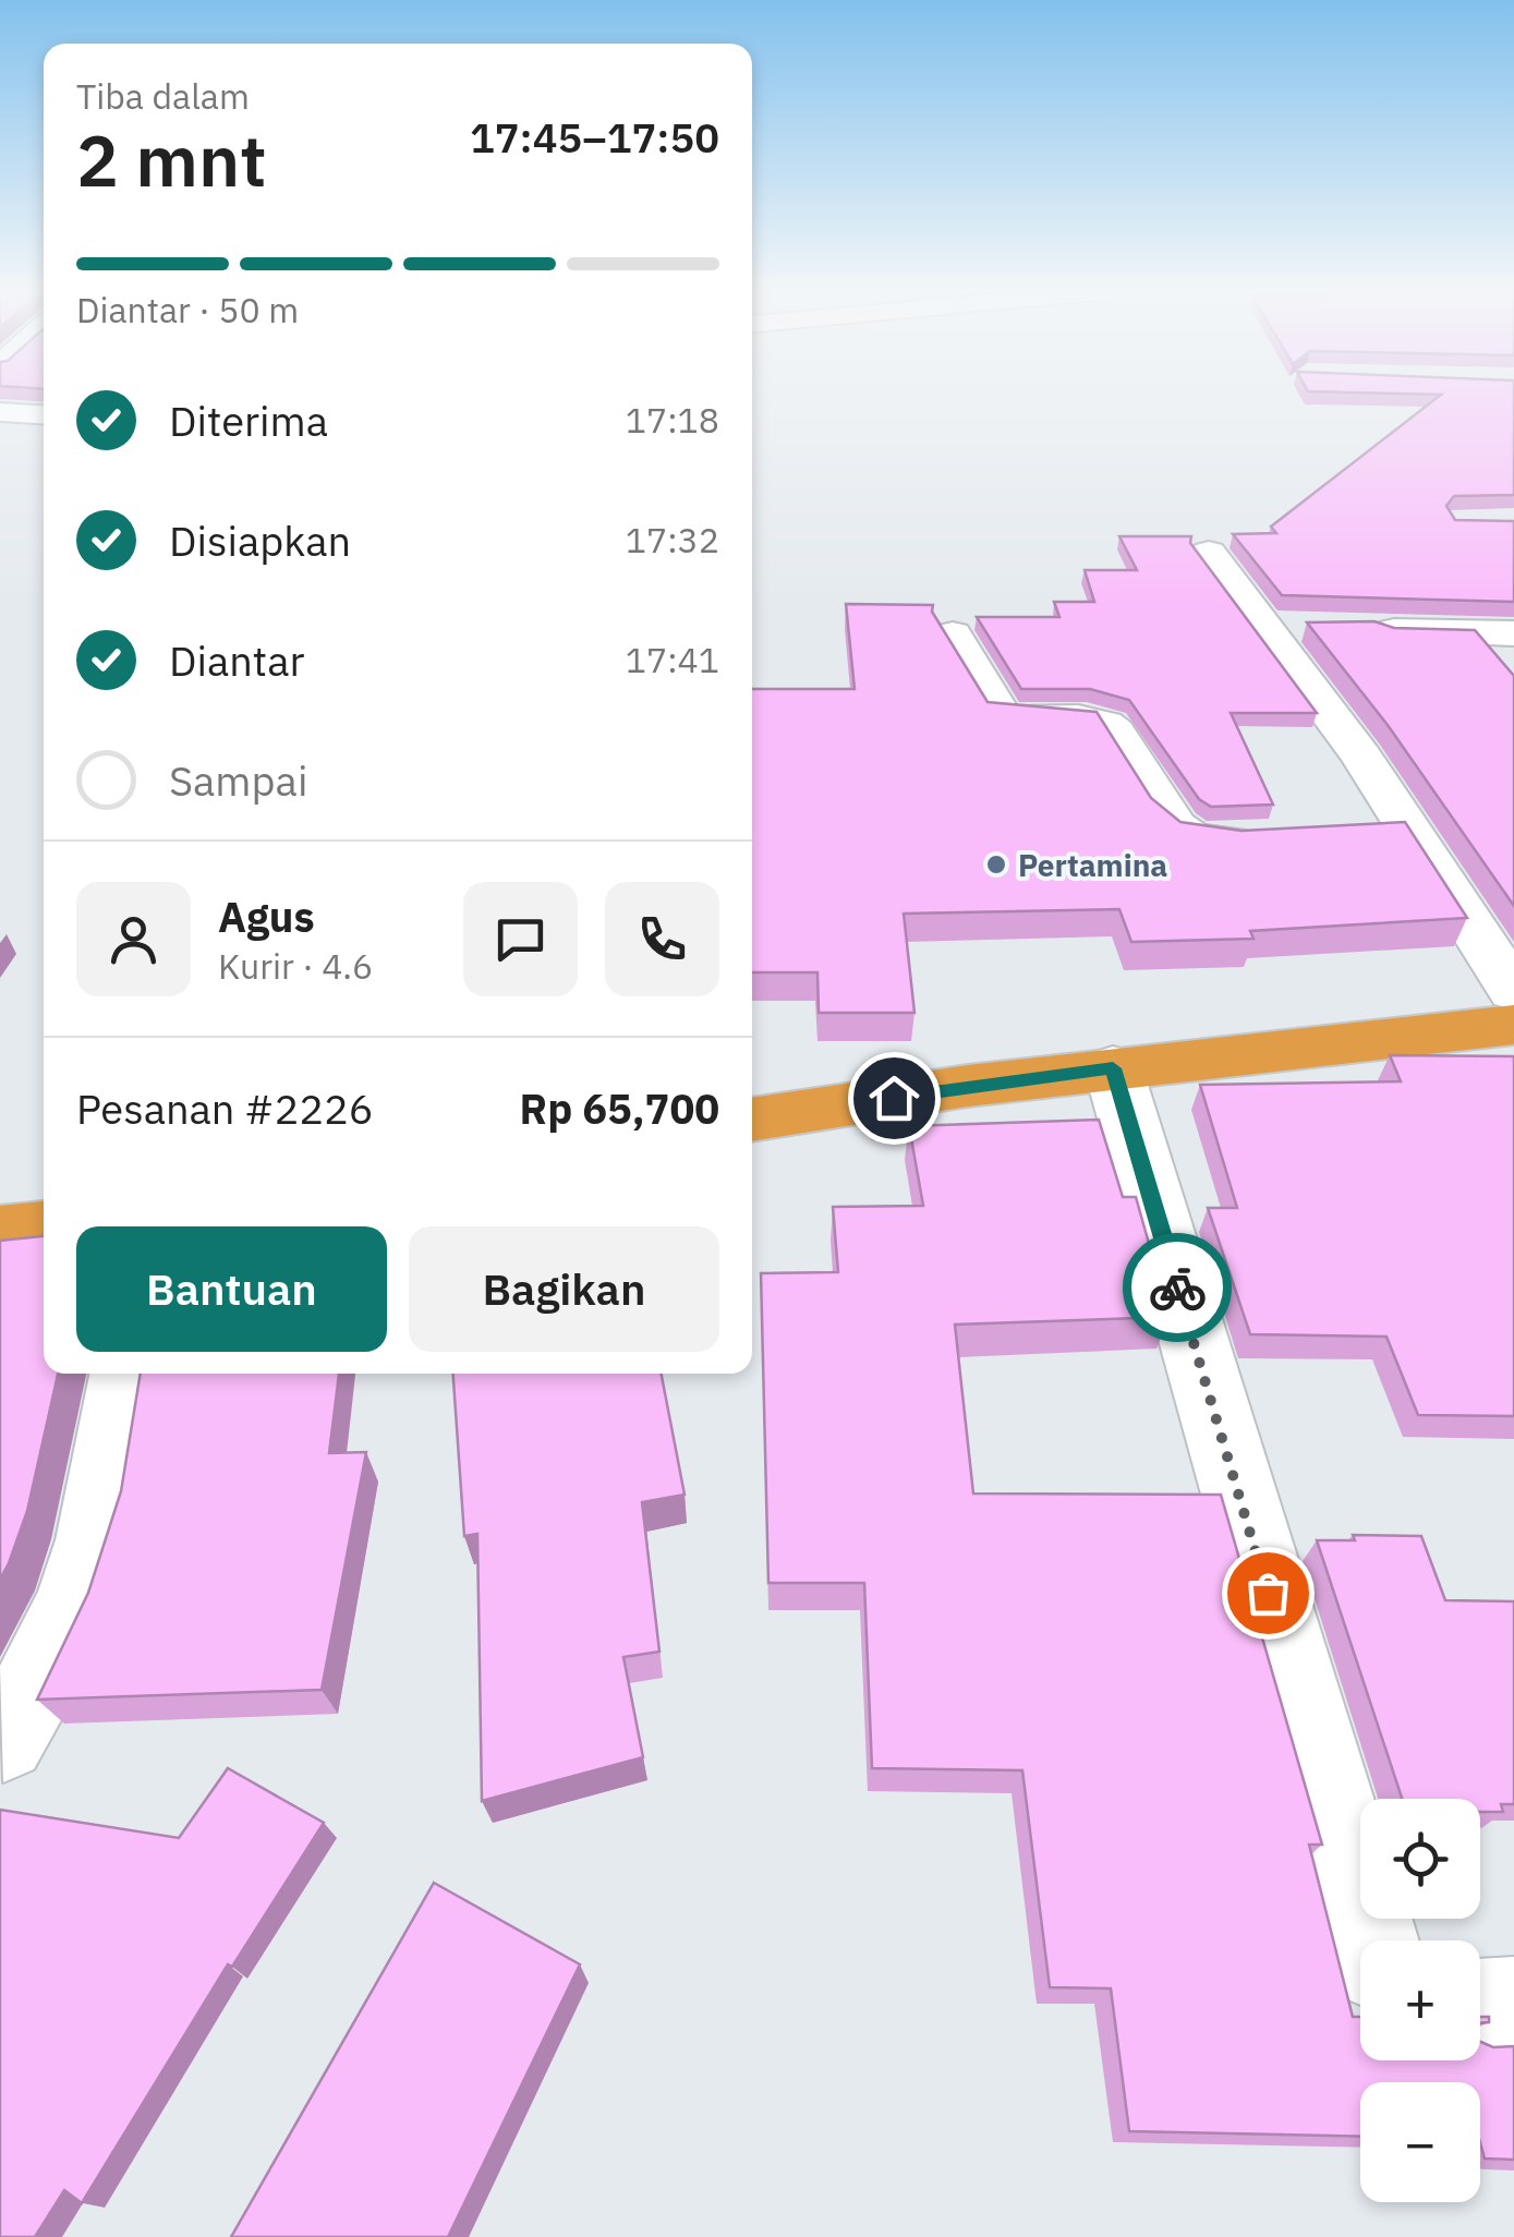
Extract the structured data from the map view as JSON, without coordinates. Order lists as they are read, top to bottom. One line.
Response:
{"places":["Pertamina"],"page":{"heading":["2 mnt","Tiba dalam","17:45–17:50"],"panel":["Agus","Kurir · 4.6","Pesanan #2226","Rp 65,700"],"bar":"Diantar · 50 m","list":[["Diterima","17:18"],["Disiapkan","17:32"],["Diantar","17:41"],"Sampai"],"buttons":["Bantuan","Bagikan"],"map_buttons":["+","−"]}}
